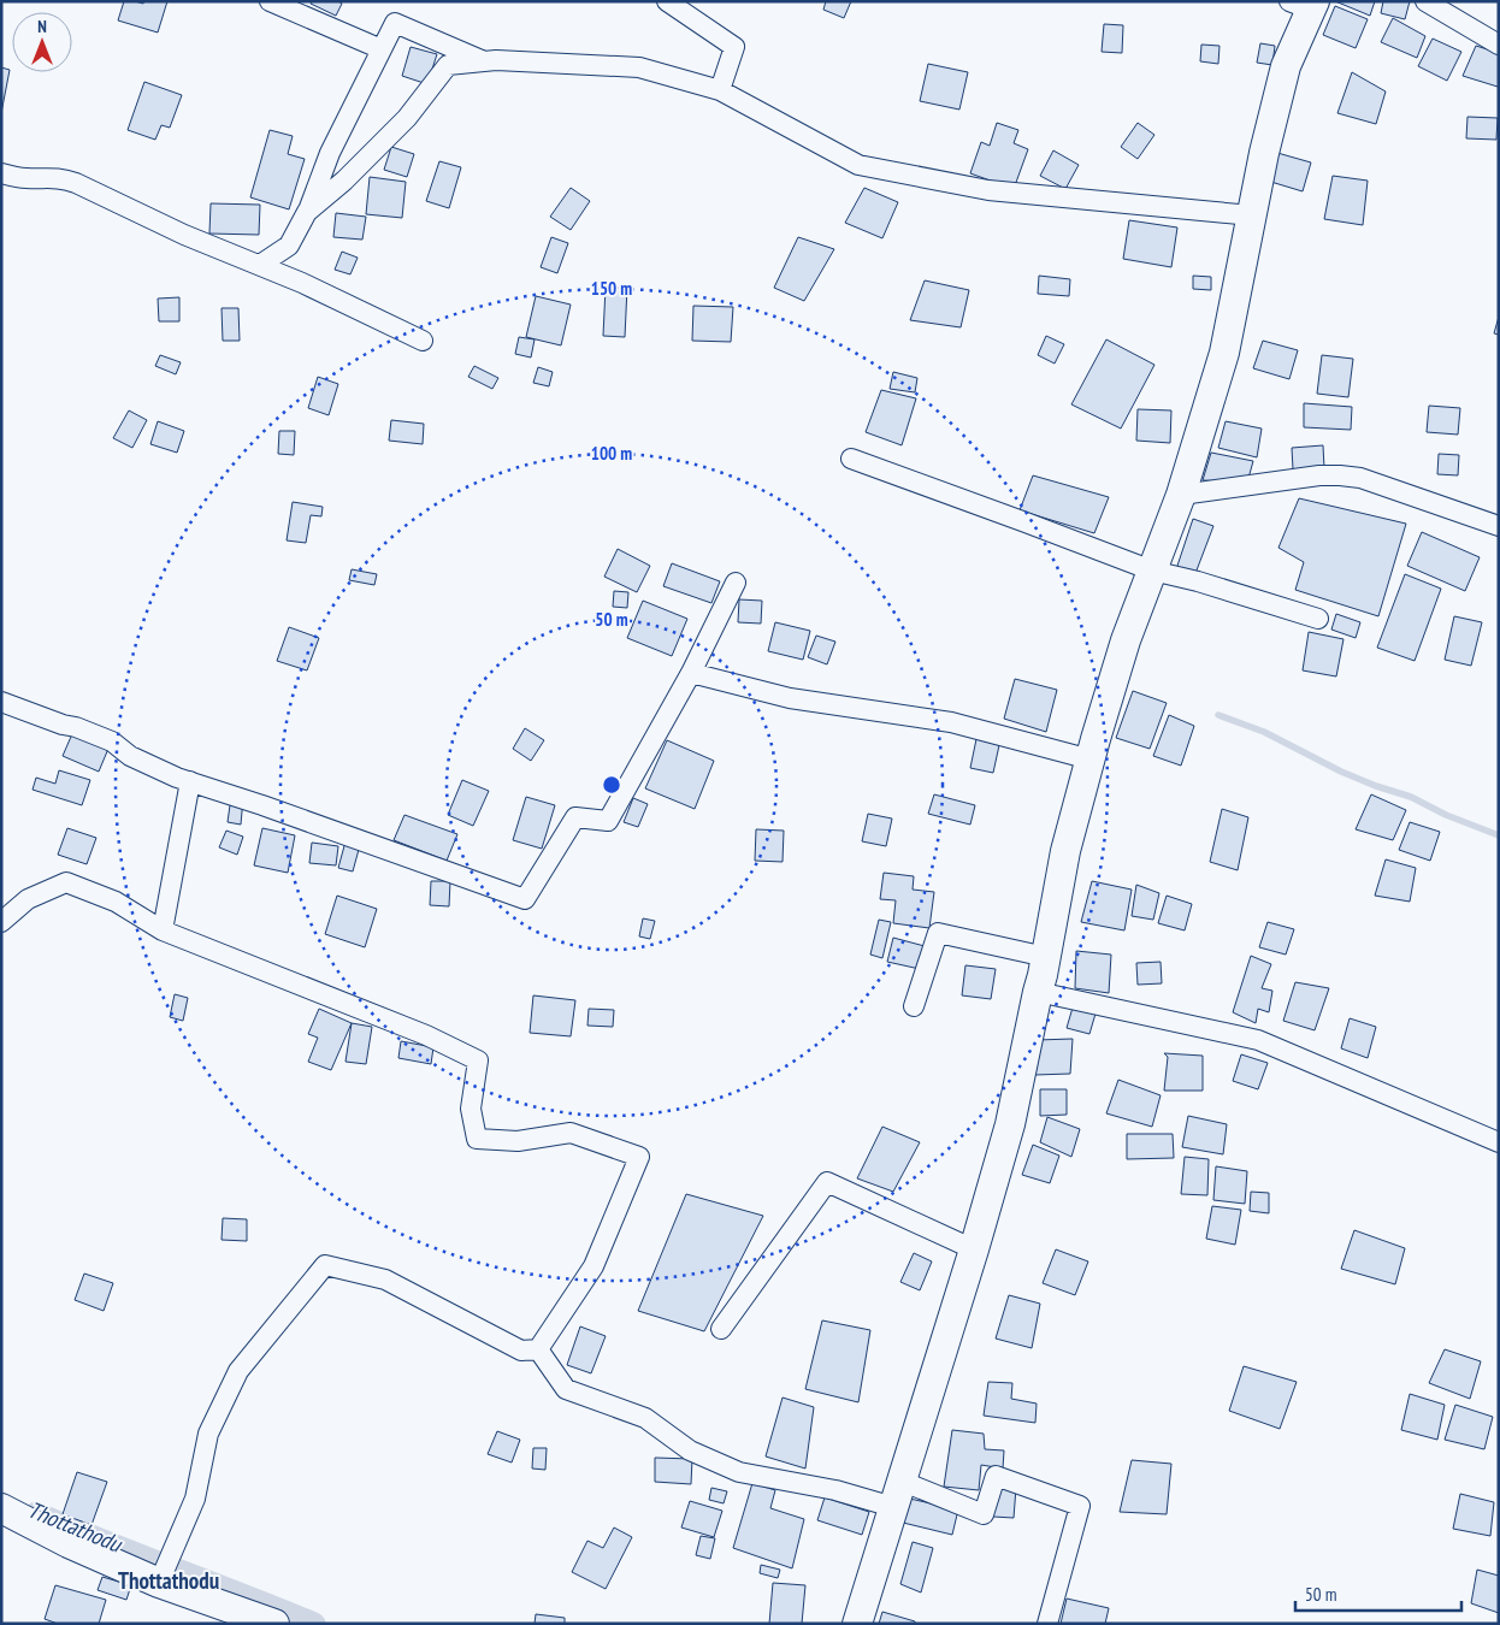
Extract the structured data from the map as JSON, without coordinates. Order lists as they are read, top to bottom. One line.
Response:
{"districts":["Thottathodu"],"water":["Thottathodu"],"scale_bar":"50 m","north":"top","rings":["150 m","100 m","50 m"]}
